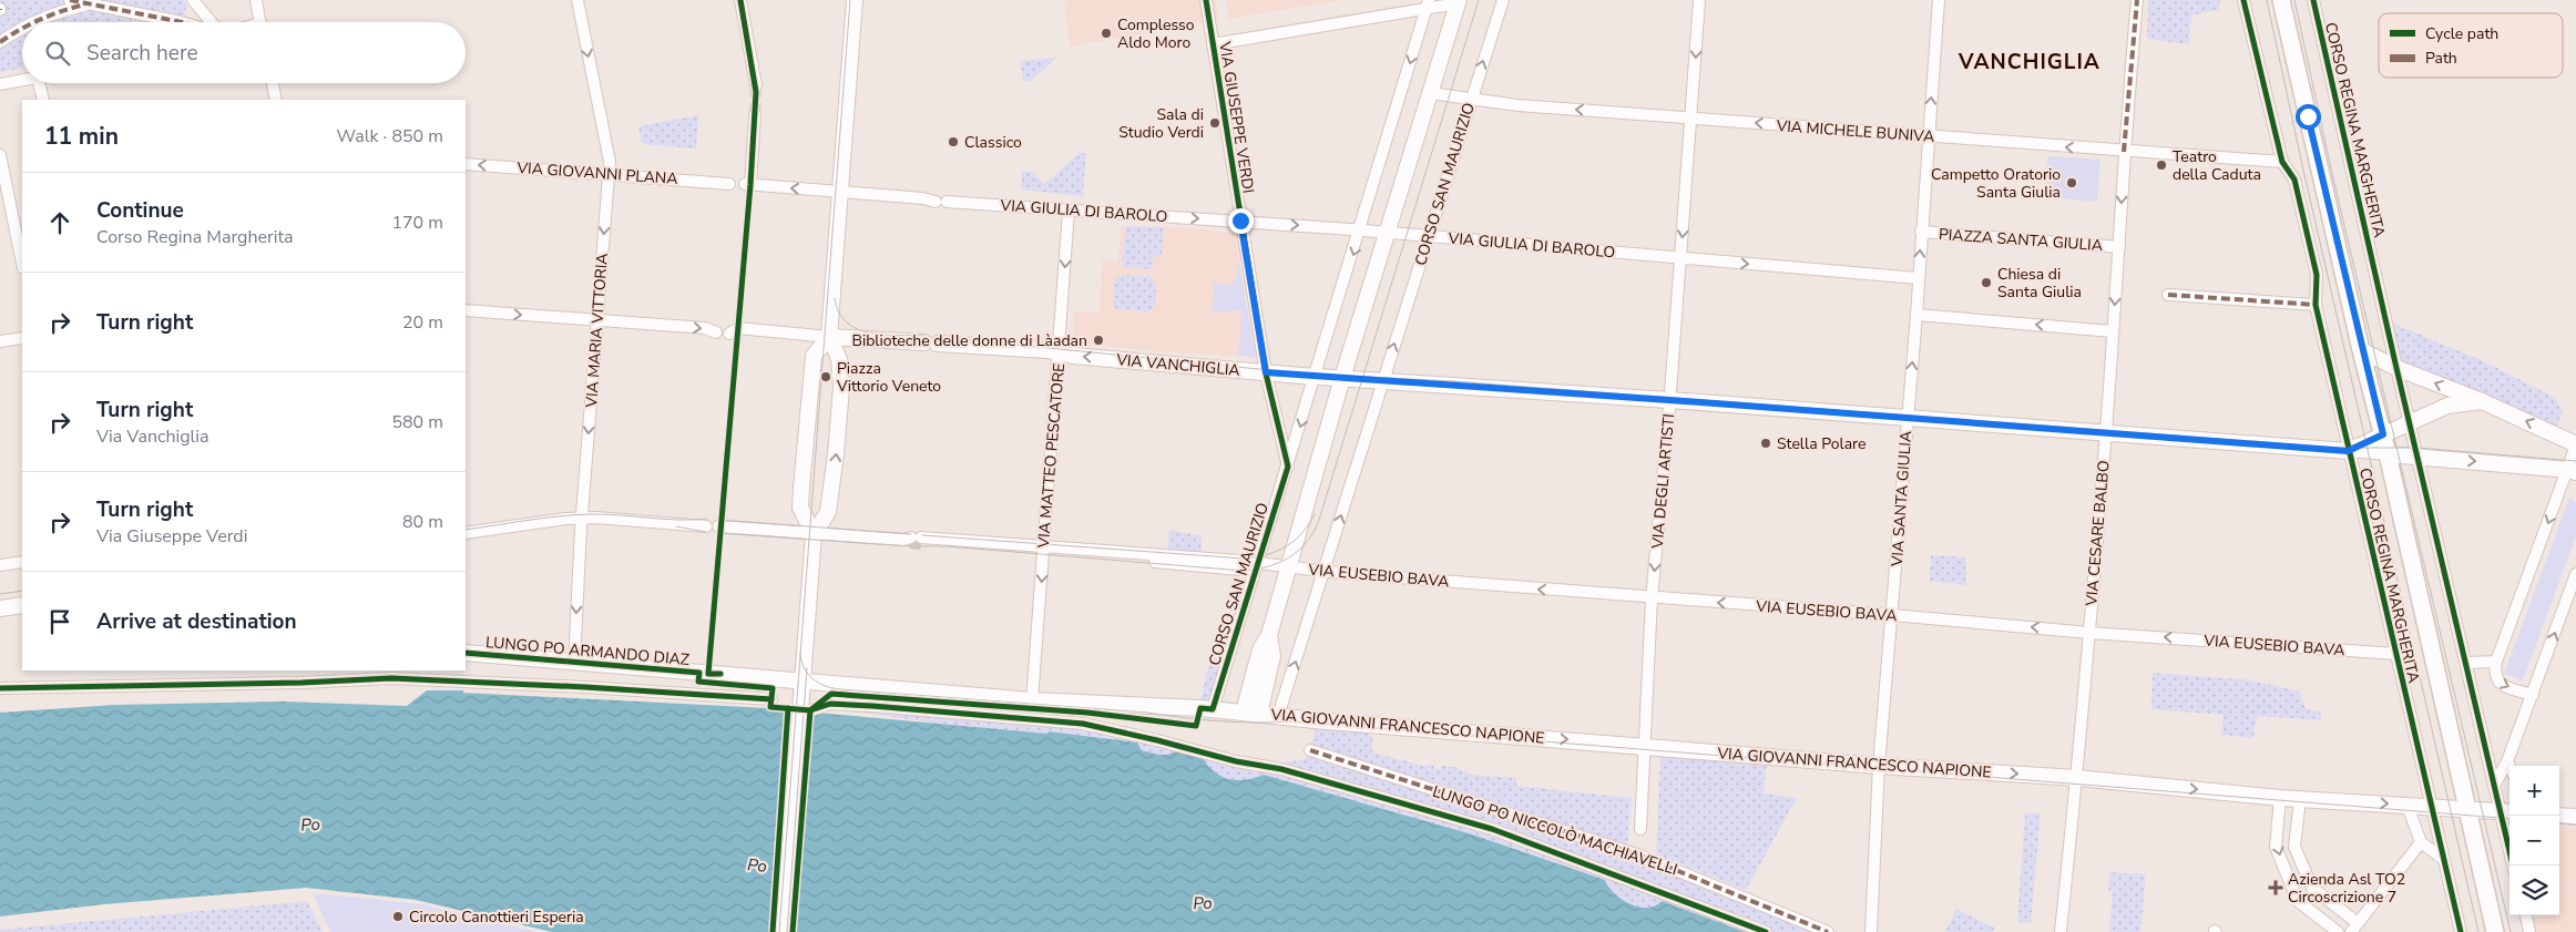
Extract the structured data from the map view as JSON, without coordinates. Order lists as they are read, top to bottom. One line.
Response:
{"streets":{"main road":["CORSO REGINA MARGHERITA"],"street":["VIA GIUSEPPE VERDI","VIA MICHELE BUNIVA","VIA GIOVANNI PLANA","CORSO SAN MAURIZIO","VIA GIULIA DI BAROLO","PIAZZA SANTA GIULIA","VIA MARIA VITTORIA","VIA VANCHIGLIA","VIA MATTEO PESCATORE","VIA DEGLI ARTISTI","VIA SANTA GIULIA","VIA CESARE BALBO","VIA EUSEBIO BAVA","LUNGO PO ARMANDO DIAZ","VIA GIOVANNI FRANCESCO NAPIONE","LUNGO PO NICCOLÒ MACHIAVELLI"]},"crossings":[["VIA GIUSEPPE VERDI","CORSO SAN MAURIZIO"],["VIA GIUSEPPE VERDI","VIA GIULIA DI BAROLO"],["VIA GIUSEPPE VERDI","VIA VANCHIGLIA"],["CORSO REGINA MARGHERITA","VIA MICHELE BUNIVA"],["CORSO REGINA MARGHERITA","VIA VANCHIGLIA"],["CORSO REGINA MARGHERITA","VIA EUSEBIO BAVA"],["CORSO REGINA MARGHERITA","VIA GIOVANNI FRANCESCO NAPIONE"],["VIA MICHELE BUNIVA","CORSO SAN MAURIZIO"],["VIA MICHELE BUNIVA","VIA DEGLI ARTISTI"],["VIA MICHELE BUNIVA","VIA SANTA GIULIA"],["VIA MICHELE BUNIVA","VIA CESARE BALBO"],["VIA GIOVANNI PLANA","VIA MARIA VITTORIA"],["CORSO SAN MAURIZIO","VIA GIULIA DI BAROLO"],["CORSO SAN MAURIZIO","VIA VANCHIGLIA"],["CORSO SAN MAURIZIO","VIA EUSEBIO BAVA"],["CORSO SAN MAURIZIO","VIA GIOVANNI FRANCESCO NAPIONE"],["VIA GIULIA DI BAROLO","VIA MATTEO PESCATORE"],["VIA GIULIA DI BAROLO","VIA DEGLI ARTISTI"],["VIA GIULIA DI BAROLO","VIA SANTA GIULIA"],["PIAZZA SANTA GIULIA","VIA SANTA GIULIA"],["PIAZZA SANTA GIULIA","VIA CESARE BALBO"],["VIA MARIA VITTORIA","LUNGO PO ARMANDO DIAZ"],["VIA VANCHIGLIA","VIA MATTEO PESCATORE"],["VIA VANCHIGLIA","VIA DEGLI ARTISTI"],["VIA VANCHIGLIA","VIA SANTA GIULIA"],["VIA VANCHIGLIA","VIA CESARE BALBO"],["VIA MATTEO PESCATORE","VIA EUSEBIO BAVA"],["VIA MATTEO PESCATORE","LUNGO PO ARMANDO DIAZ"],["VIA MATTEO PESCATORE","VIA GIOVANNI FRANCESCO NAPIONE"],["VIA DEGLI ARTISTI","VIA EUSEBIO BAVA"],["VIA DEGLI ARTISTI","VIA GIOVANNI FRANCESCO NAPIONE"],["VIA SANTA GIULIA","VIA EUSEBIO BAVA"],["VIA SANTA GIULIA","VIA GIOVANNI FRANCESCO NAPIONE"],["VIA CESARE BALBO","VIA EUSEBIO BAVA"],["VIA CESARE BALBO","VIA GIOVANNI FRANCESCO NAPIONE"],["LUNGO PO ARMANDO DIAZ","VIA GIOVANNI FRANCESCO NAPIONE"]],"one_way":["VIA MICHELE BUNIVA","VIA GIOVANNI PLANA","VIA GIULIA DI BAROLO","VIA MARIA VITTORIA","VIA MATTEO PESCATORE","VIA DEGLI ARTISTI","VIA EUSEBIO BAVA"],"districts":["VANCHIGLIA"],"water":["Po"],"places":{"other":["Complesso Aldo Moro","Sala di Studio Verdi","Classico","Teatro della Caduta","Campetto Oratorio Santa Giulia","Chiesa di Santa Giulia","Biblioteche delle donne di Làadan","Piazza Vittorio Veneto","Stella Polare","Circolo Canottieri Esperia"],"health":["Azienda Asl TO2 Circoscrizione 7"]},"legend":["Cycle path","Path"],"page":{"search":"Search here","heading":["11 min","Walk · 850 m"],"list":[["Continue","Corso Regina Margherita","170 m"],["Turn right","20 m"],["Turn right","Via Vanchiglia","580 m"],["Turn right","Via Giuseppe Verdi","80 m"],"Arrive at destination"],"map_buttons":["+","−"]}}
